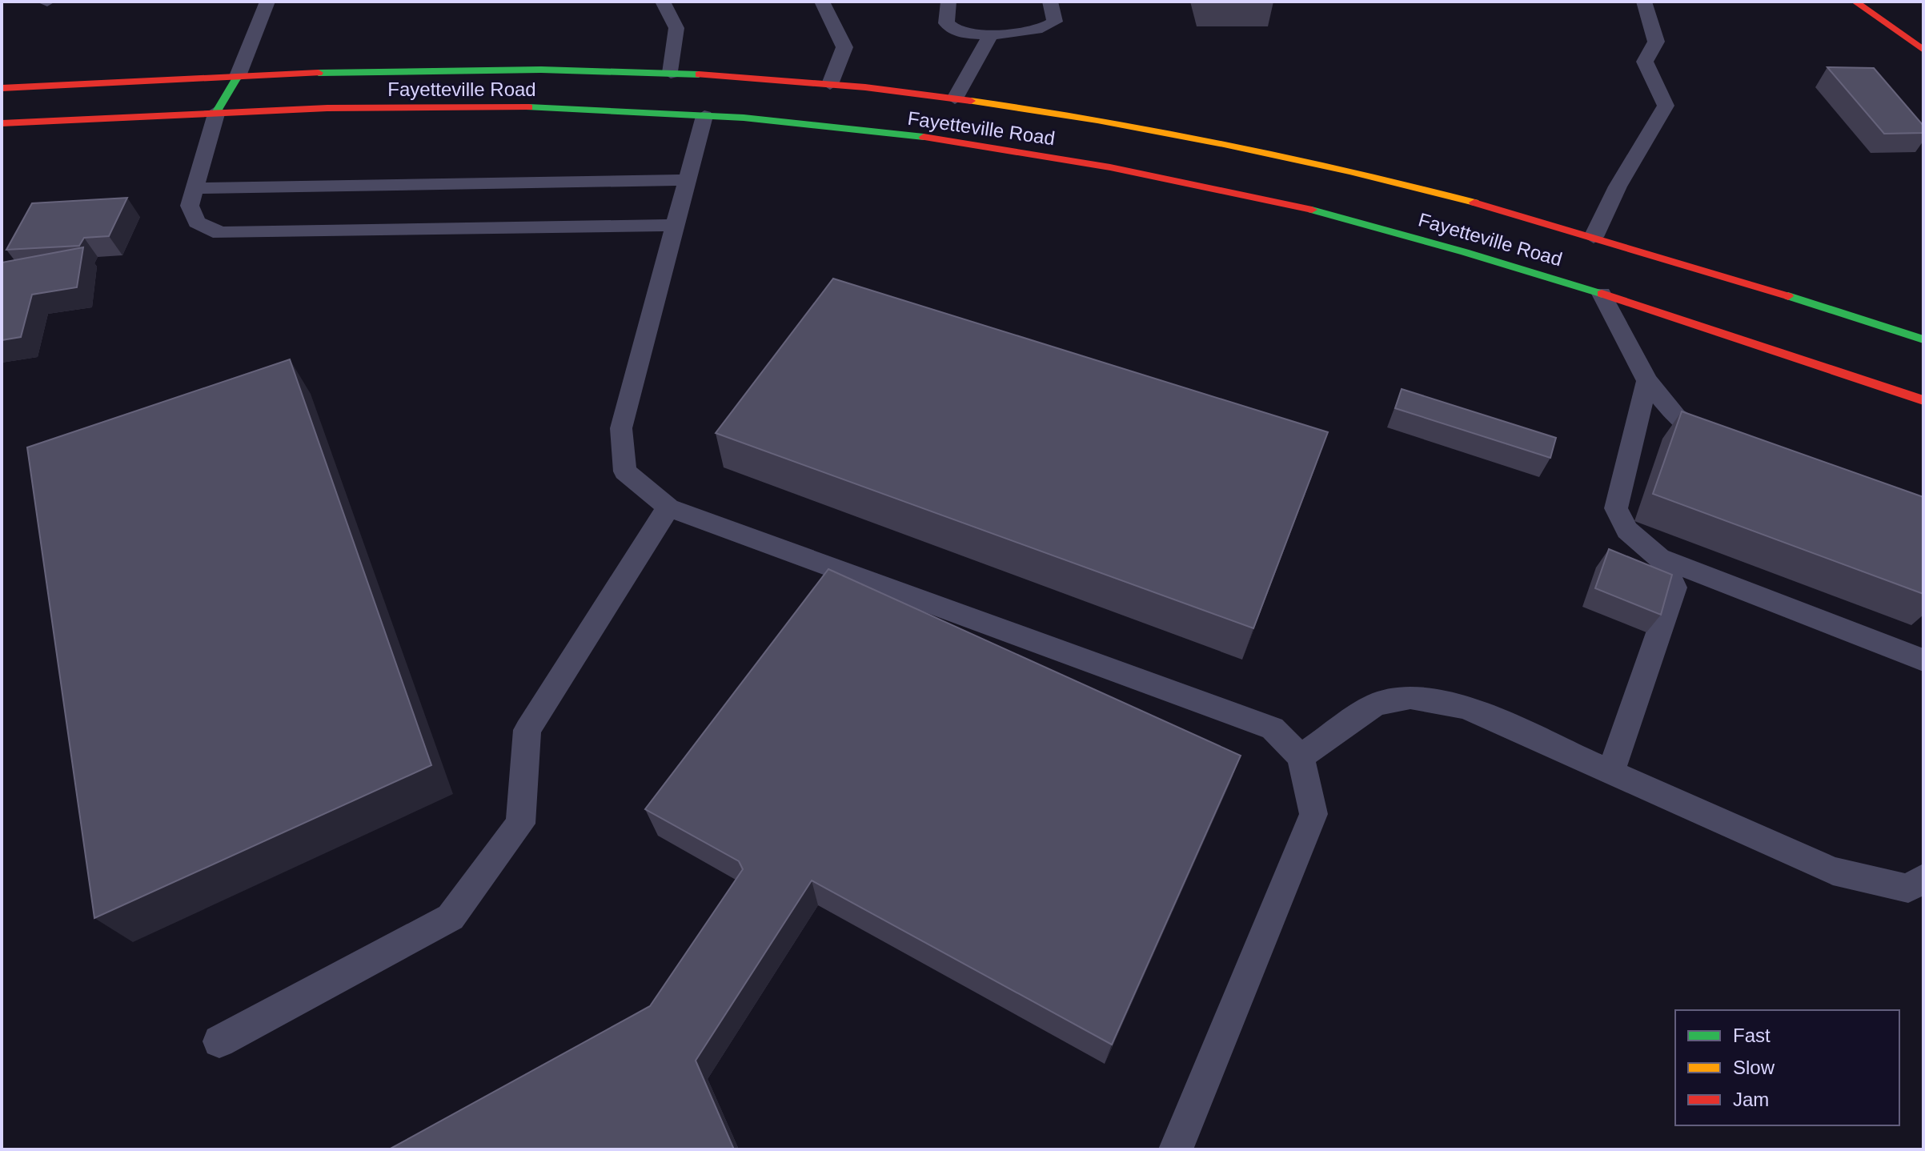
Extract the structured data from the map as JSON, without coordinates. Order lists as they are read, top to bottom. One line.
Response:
{"streets":{"main road":["Fayetteville Road"]},"legend":["Fast","Slow","Jam"]}
